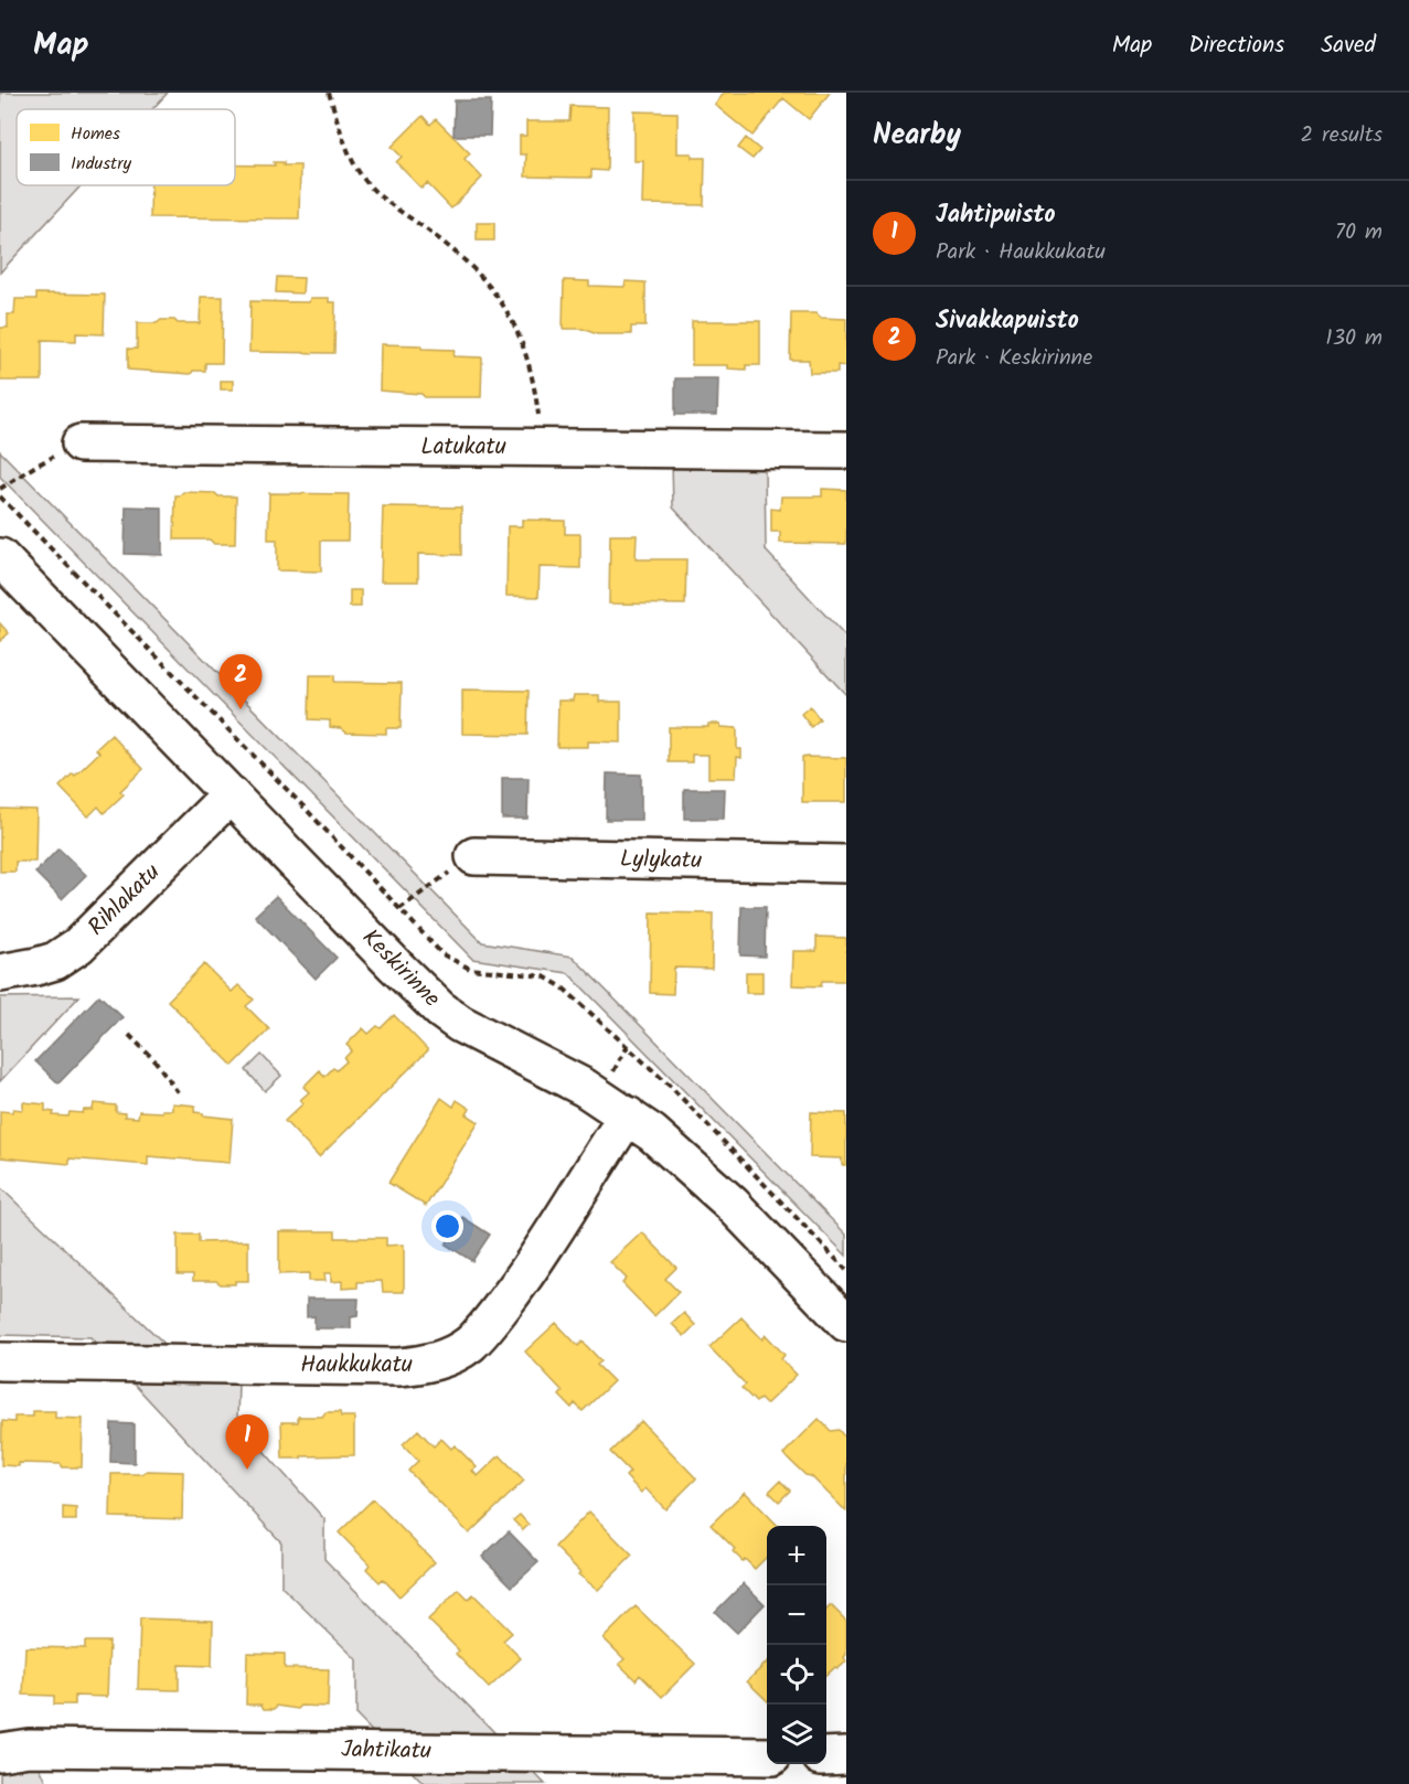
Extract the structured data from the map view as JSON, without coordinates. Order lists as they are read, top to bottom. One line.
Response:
{"streets":{"street":["Latukatu","Lylykatu","Rihlakatu","Keskirinne","Haukkukatu","Jahtikatu"]},"crossings":[["Rihlakatu","Keskirinne"],["Keskirinne","Haukkukatu"]],"legend":["Homes","Industry"],"page":{"header":"Map","nav":["Map","Directions","Saved"],"heading":["Nearby","2 results"],"list":[{"mark":"1","name":"Jahtipuisto","note":"Park · Haukkukatu","value":"70 m"},{"mark":"2","name":"Sivakkapuisto","note":"Park · Keskirinne","value":"130 m"}],"pins":["2","1"],"map_buttons":["+","−"]}}
